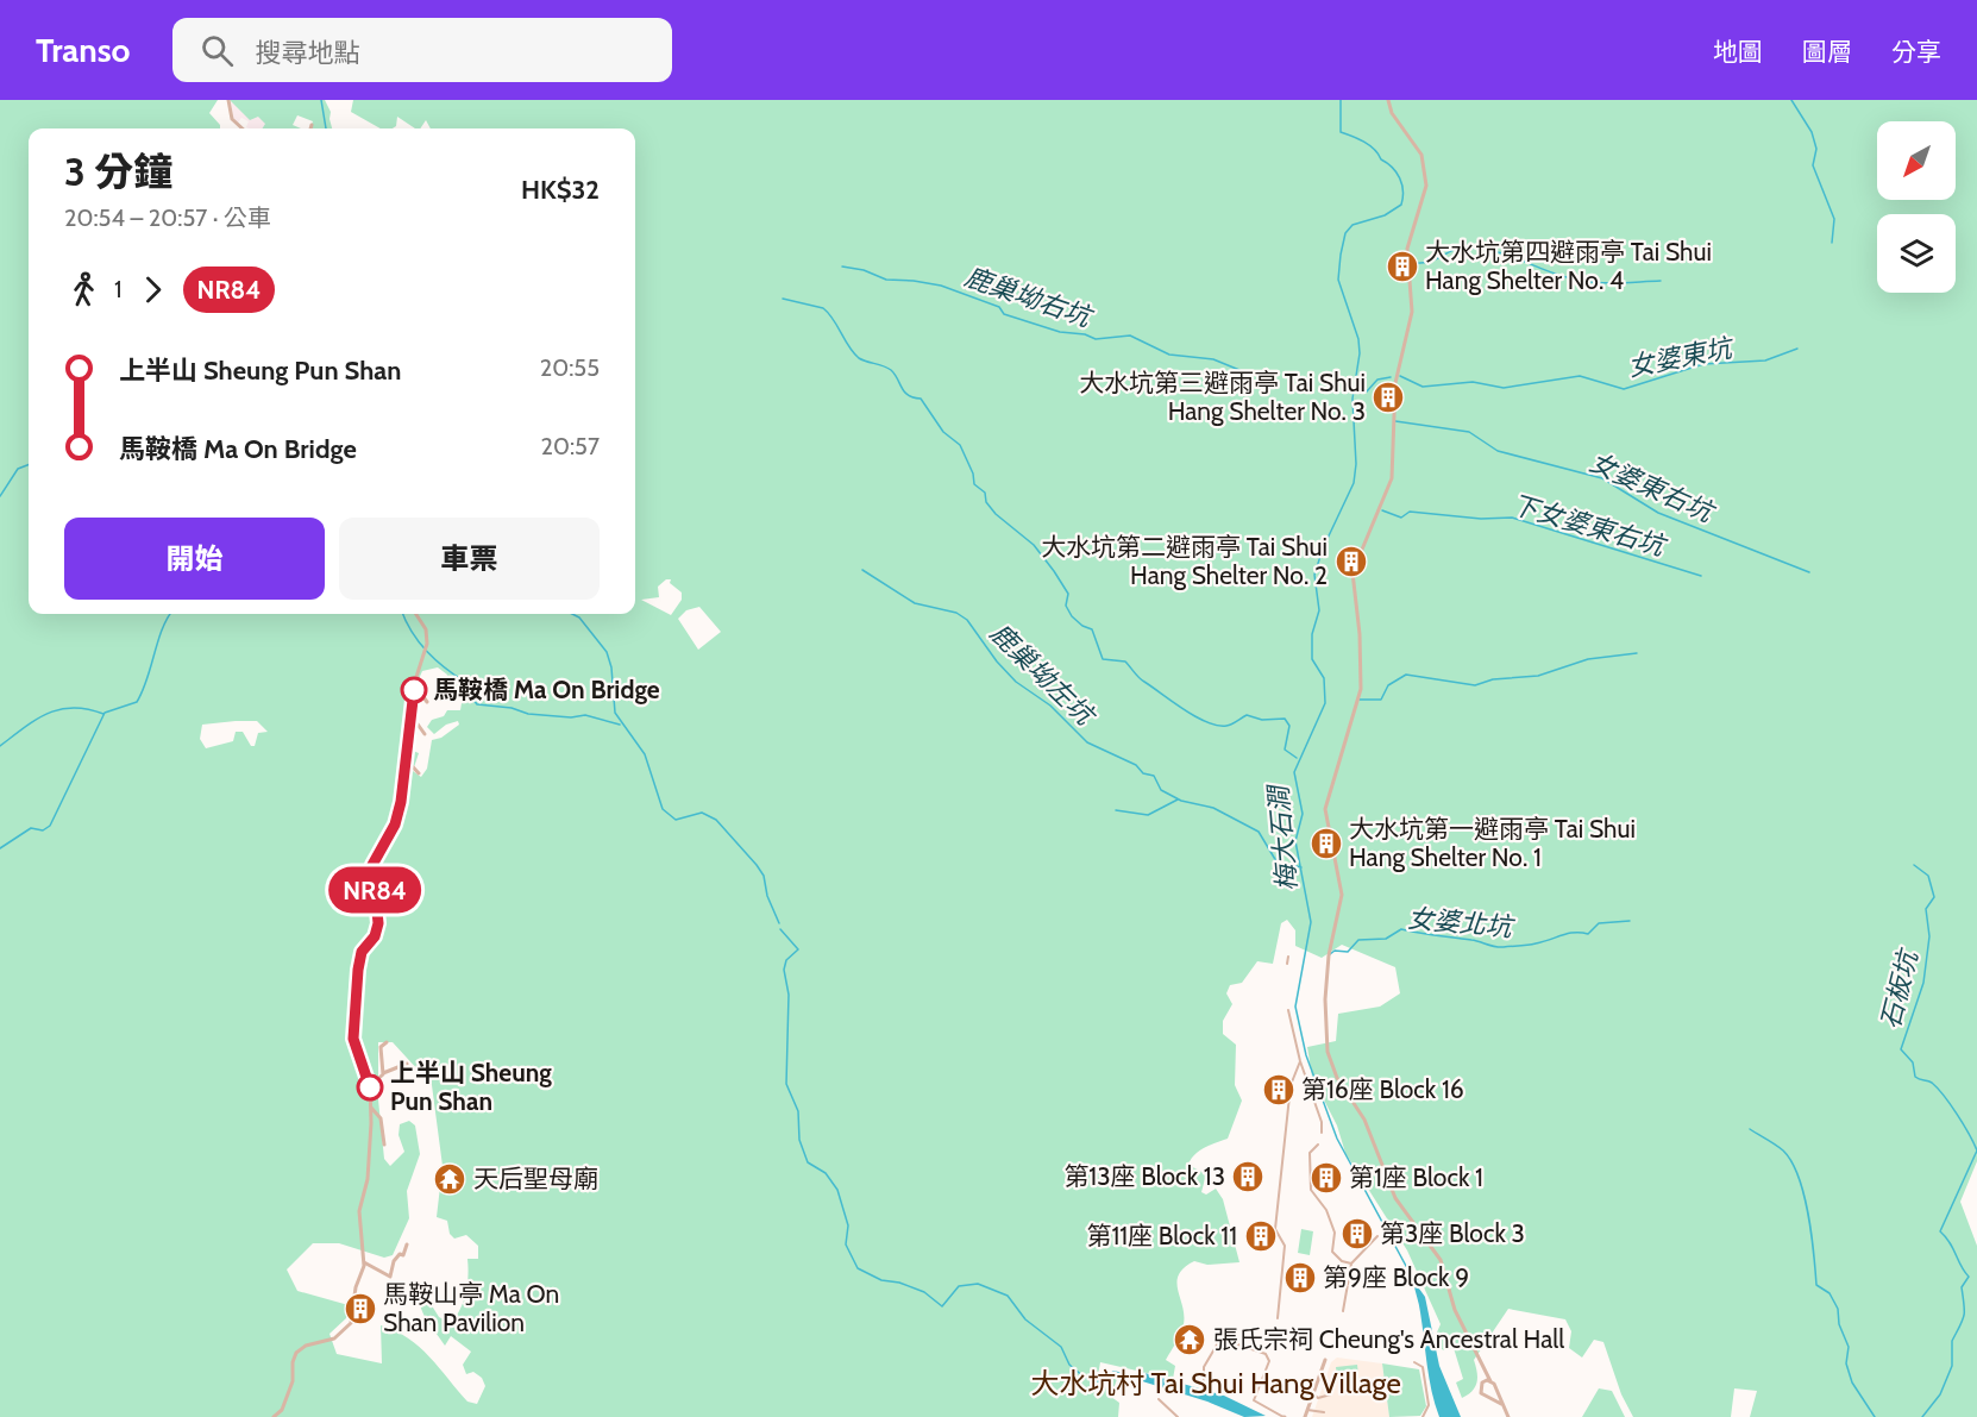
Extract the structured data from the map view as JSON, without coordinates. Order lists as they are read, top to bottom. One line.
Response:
{"districts":["大水坑村 Tai Shui Hang Village"],"water":["鹿巢坳右坑","女婆東坑","女婆東右坑","下女婆東右坑","鹿巢坳左坑","梅大石澗","女婆北坑","石板坑"],"places":{"building":["大水坑第四避雨亭 Tai Shui Hang Shelter No. 4","大水坑第三避雨亭 Tai Shui Hang Shelter No. 3","大水坑第二避雨亭 Tai Shui Hang Shelter No. 2","大水坑第一避雨亭 Tai Shui Hang Shelter No. 1","第16座 Block 16","第13座 Block 13","第1座 Block 1","第3座 Block 3","第11座 Block 11","第9座 Block 9","馬鞍山亭 Ma On Shan Pavilion"],"other":["馬鞍橋 Ma On Bridge","上半山 Sheung Pun Shan"],"temple":["天后聖母廟","張氏宗祠 Cheung's Ancestral Hall"]},"lines":["bus line NR84"],"north":"bottom left","page":{"header":"Transo","search":"搜尋地點","nav":["地圖","圖層","分享"],"on_map":"NR84","heading":["3 分鐘","20:54 – 20:57 · 公車","HK$32"],"legs":["1","NR84"],"list":[{"name":"上半山 Sheung Pun Shan","value":"20:55"},{"name":"馬鞍橋 Ma On Bridge","value":"20:57"}],"buttons":["開始","車票"]}}
